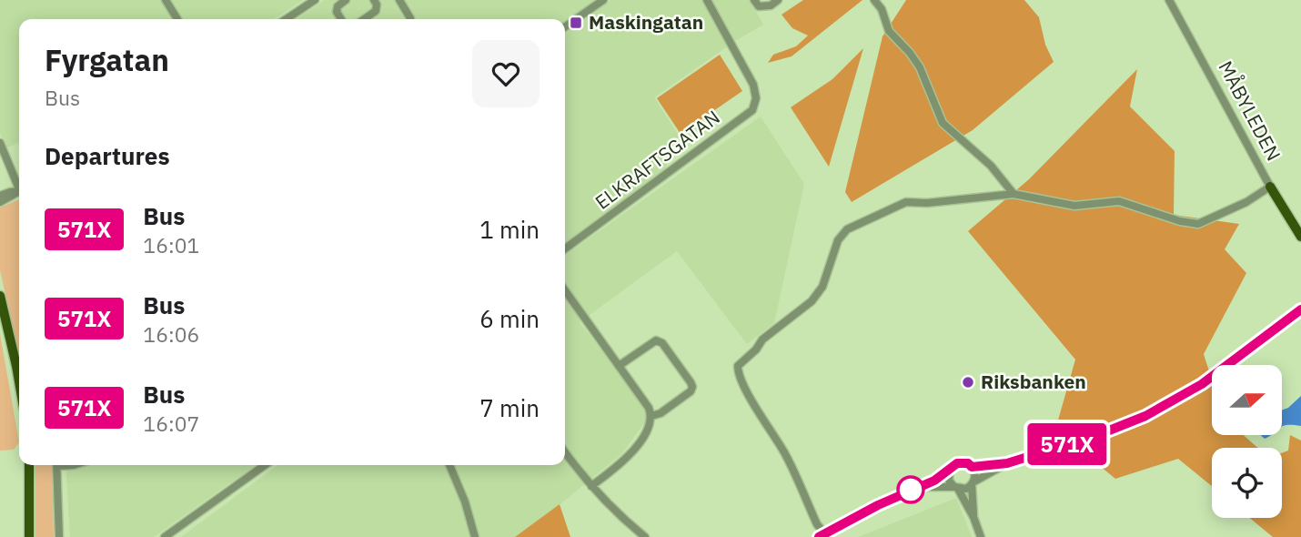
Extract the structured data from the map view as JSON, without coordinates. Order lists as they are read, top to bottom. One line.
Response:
{"streets":{"main road":["MÅBYLEDEN"],"street":["ELKRAFTSGATAN"]},"places":{"transit":["Maskingatan"],"other":["Riksbanken"]},"lines":["bus line 571X"],"north":"right","page":{"on_map":"571X","heading":[["Fyrgatan","Bus"],"Departures"],"list":[{"mark":"571X","name":"Bus","note":"16:01","value":"1 min"},{"mark":"571X","name":"Bus","note":"16:06","value":"6 min"},{"mark":"571X","name":"Bus","note":"16:07","value":"7 min"}]}}
